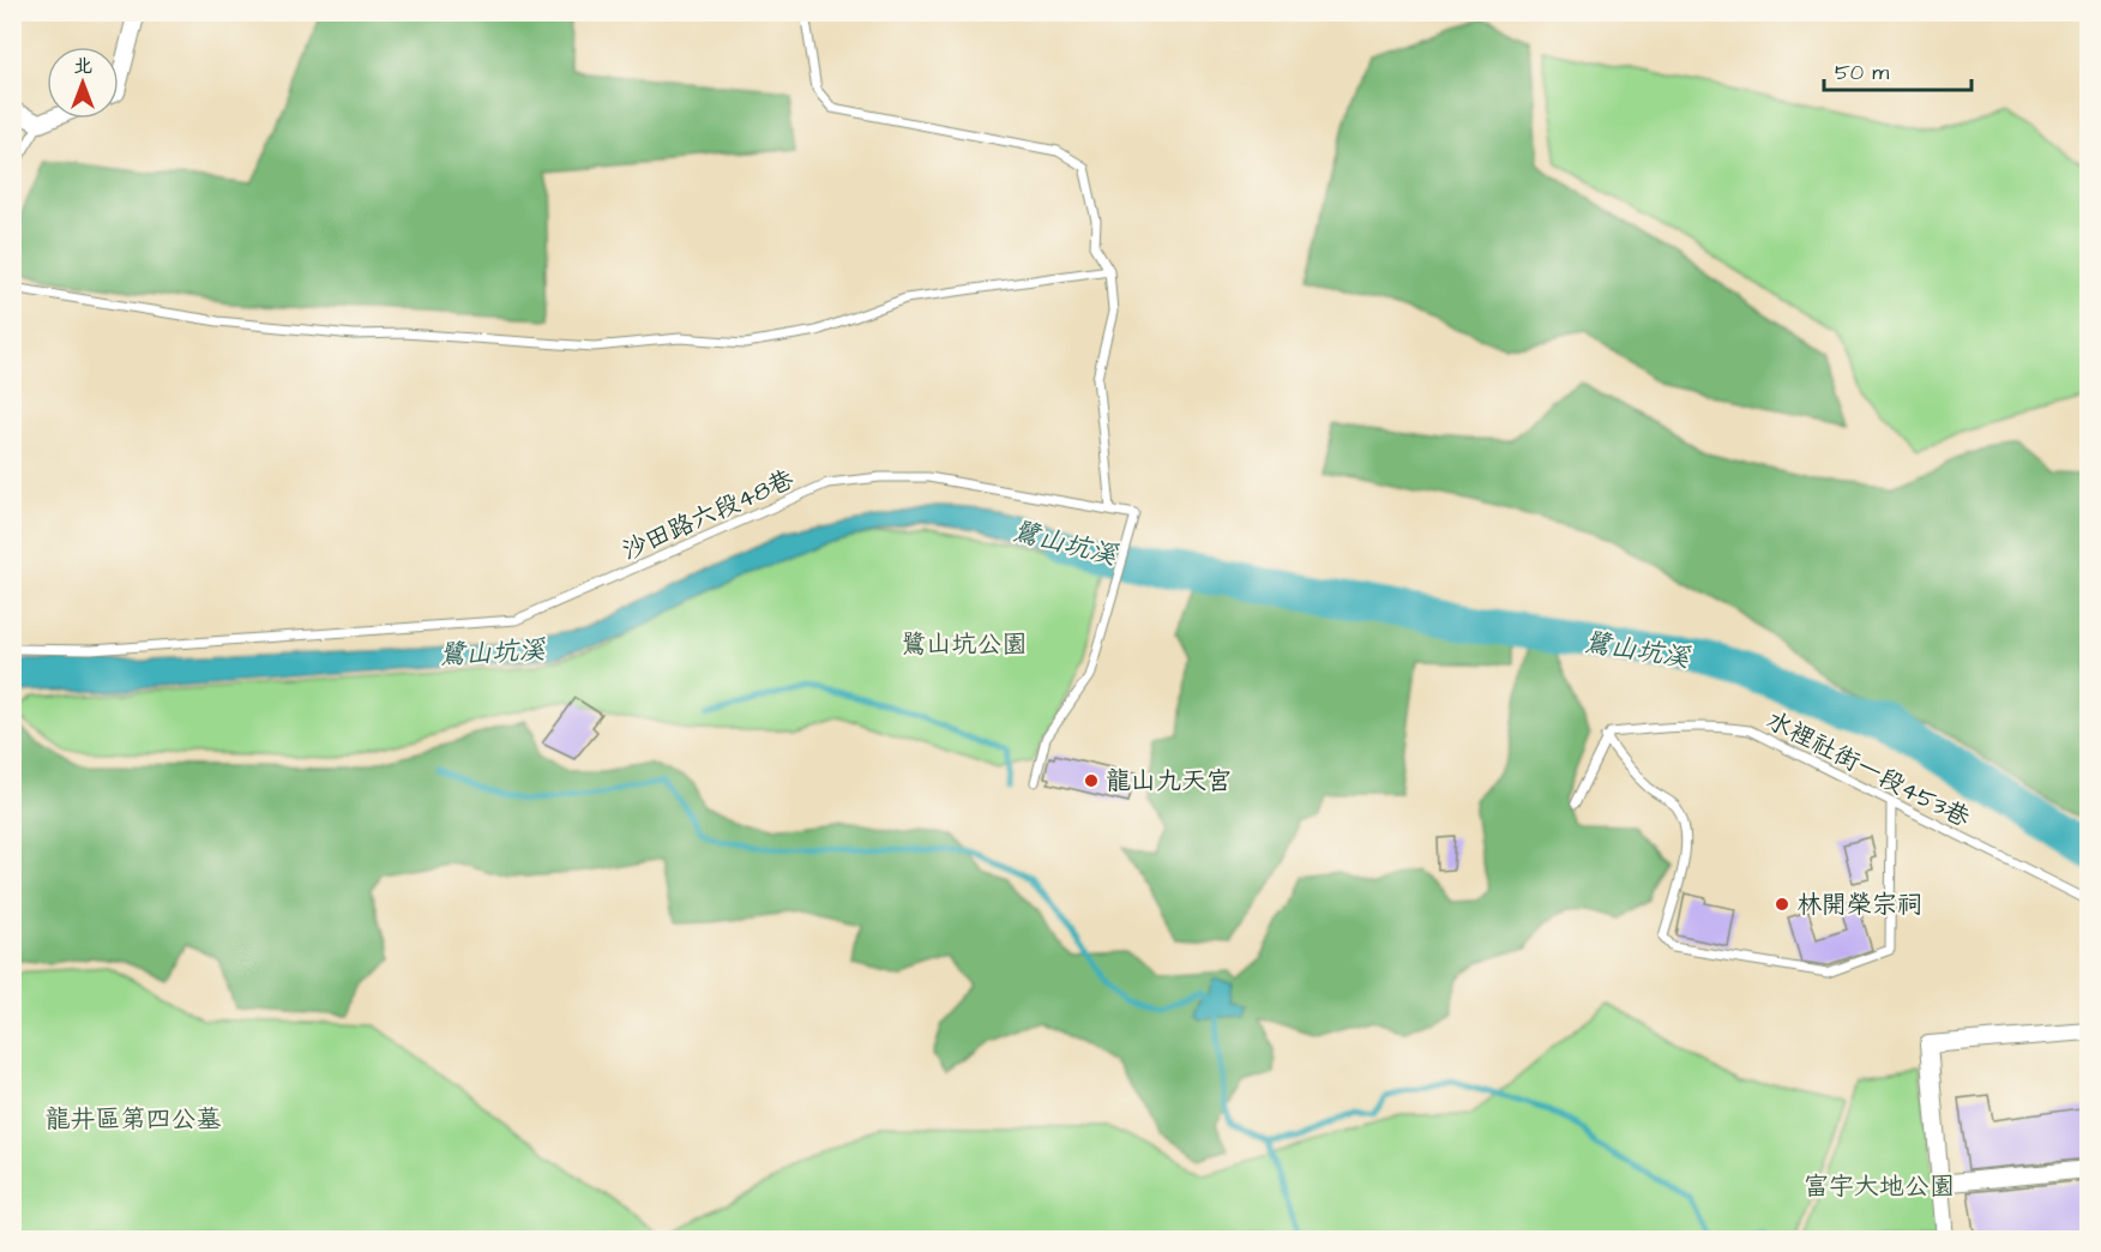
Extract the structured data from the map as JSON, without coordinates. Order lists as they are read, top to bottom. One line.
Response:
{"streets":{"lane":["沙田路六段48巷","水裡社街一段453巷"]},"water":["鷺山坑溪"],"parks":["鷺山坑公園","龍井區第四公墓","富宇大地公園"],"places":["龍山九天宮","林開榮宗祠"],"scale_bar":"50 m","north":"top"}
